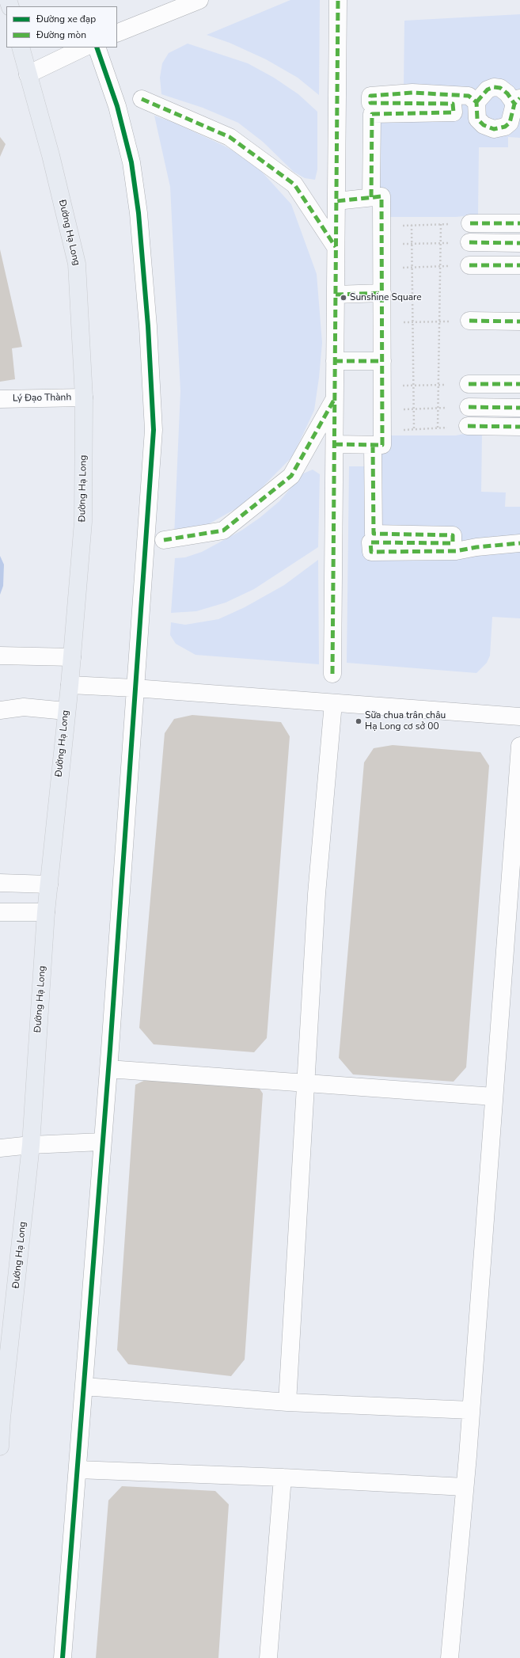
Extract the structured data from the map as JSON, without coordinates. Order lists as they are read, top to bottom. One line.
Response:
{"streets":{"main road":["Đường Hạ Long"],"street":["Lý Đạo Thành"]},"crossings":[["Đường Hạ Long","Lý Đạo Thành"]],"places":["Sunshine Square","Sữa chua trân châu Hạ Long cơ sở 00"],"legend":["Đường xe đạp","Đường mòn"]}
